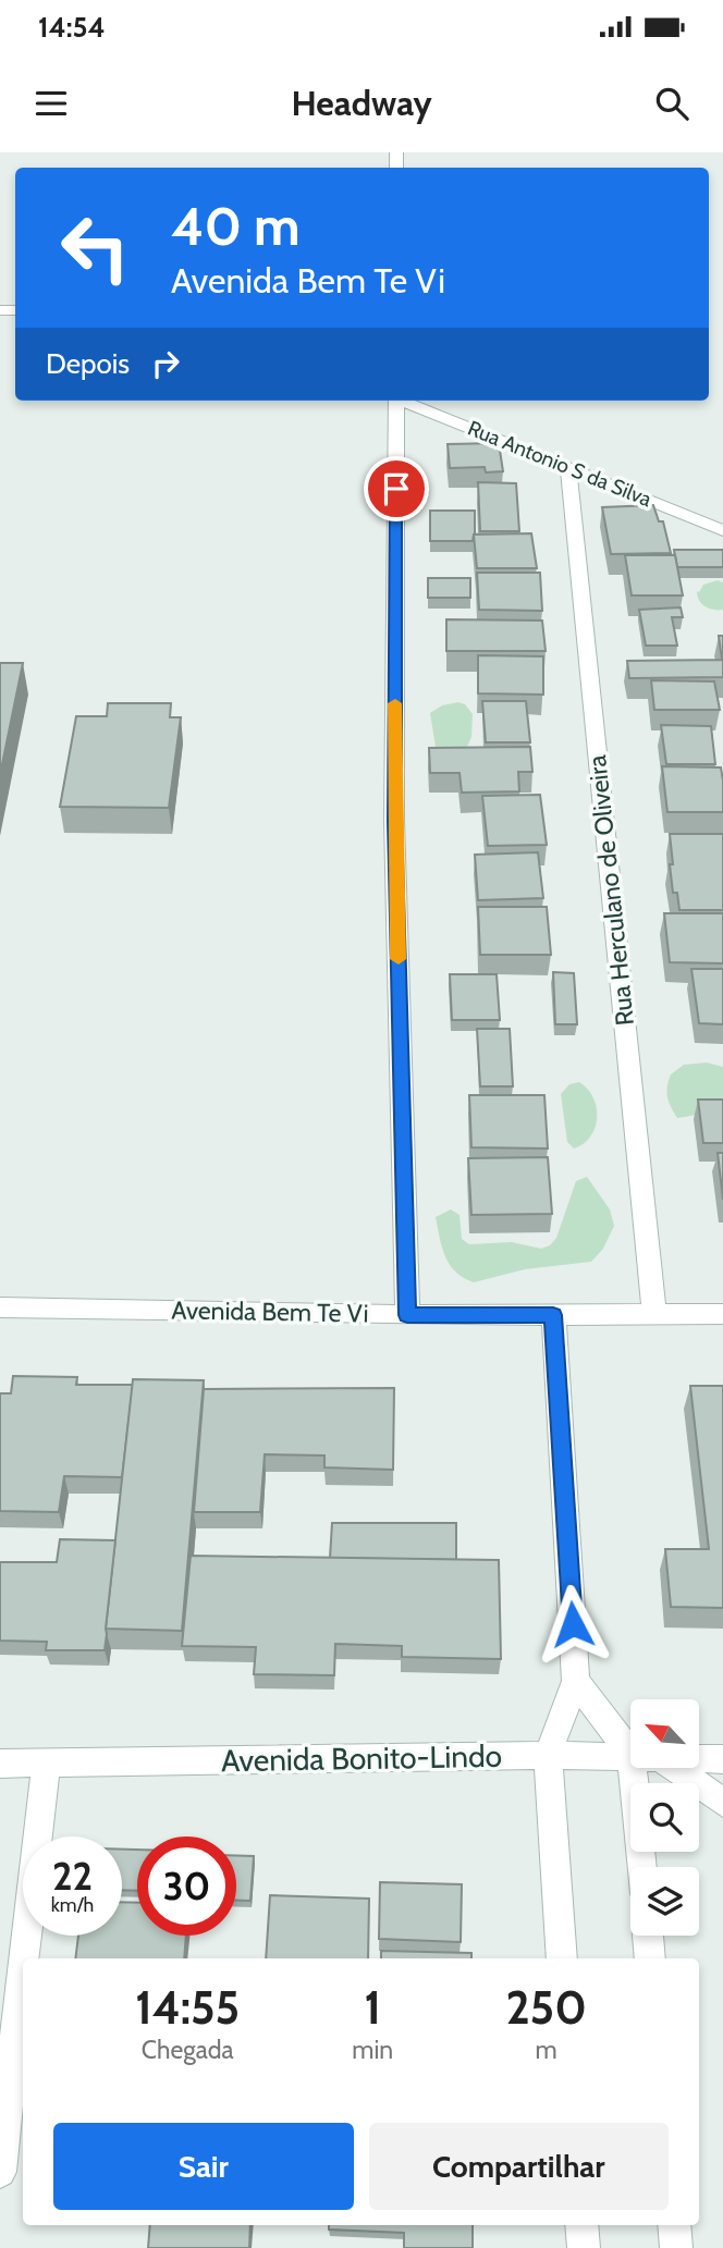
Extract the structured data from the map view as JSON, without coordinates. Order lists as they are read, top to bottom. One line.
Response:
{"streets":{"street":["Rua Antonio S da Silva","Rua Herculano de Oliveira","Avenida Bem Te Vi","Avenida Bonito-Lindo"]},"crossings":[["Rua Antonio S da Silva","Rua Herculano de Oliveira"],["Rua Herculano de Oliveira","Avenida Bem Te Vi"]],"north":"top left","page":{"status":"14:54","header":"Headway","turn":["40 m","Avenida Bem Te Vi"],"then":"Depois","speed":"22 km/h","limit":"30","eta":["14:55","Chegada","1","min","250","m"],"buttons":["Sair","Compartilhar"]}}
